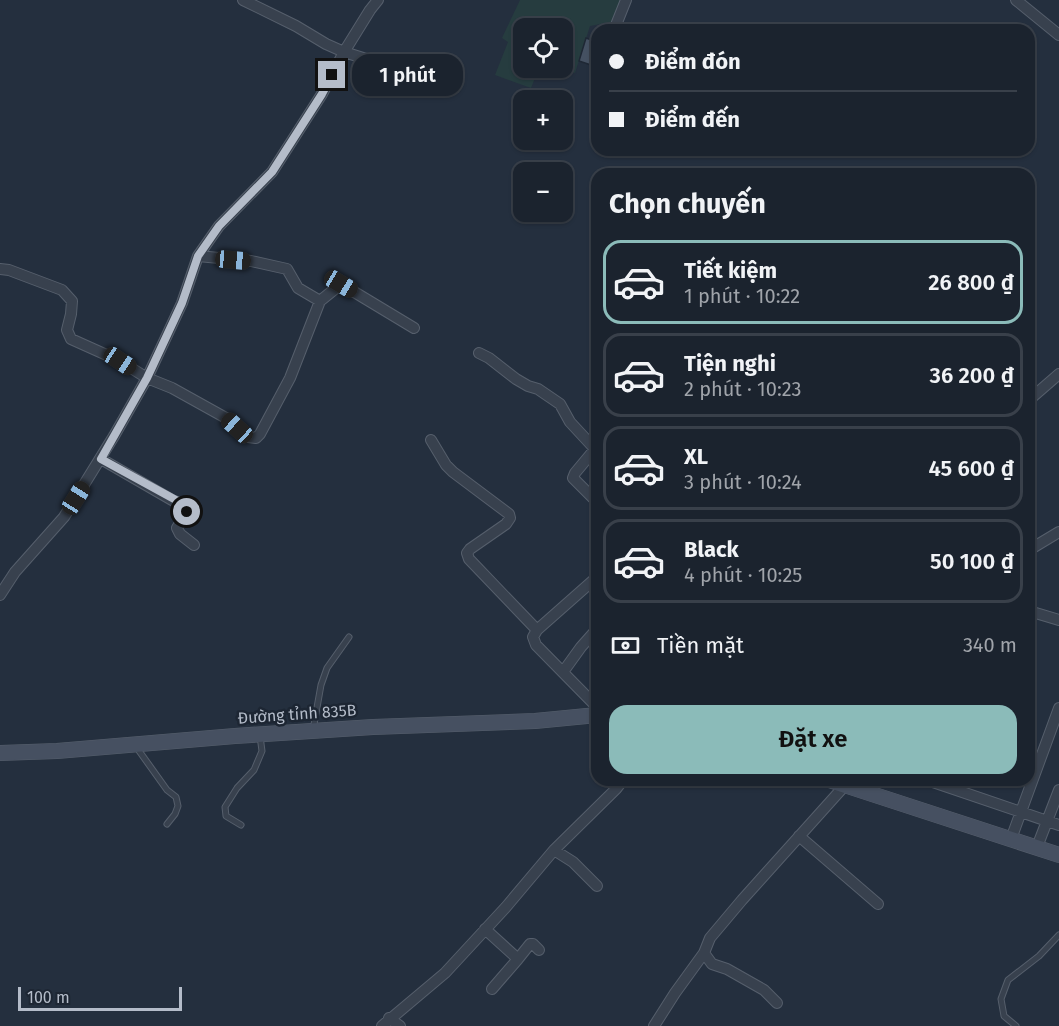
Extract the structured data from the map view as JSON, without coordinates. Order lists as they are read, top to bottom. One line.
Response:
{"streets":{"main road":["Đường tỉnh 835B"]},"scale_bar":"100 m","page":{"map_buttons":["+","−"],"banner":["Điểm đón","Điểm đến"],"bubble":"1 phút","heading":"Chọn chuyến","list":[{"name":"Tiết kiệm","note":"1 phút · 10:22","value":"26 800 ₫"},{"name":"Tiện nghi","note":"2 phút · 10:23","value":"36 200 ₫"},{"name":"XL","note":"3 phút · 10:24","value":"45 600 ₫"},{"name":"Black","note":"4 phút · 10:25","value":"50 100 ₫"}],"pay":["Tiền mặt","340 m"],"buttons":"Đặt xe","scale":"100 m"}}
